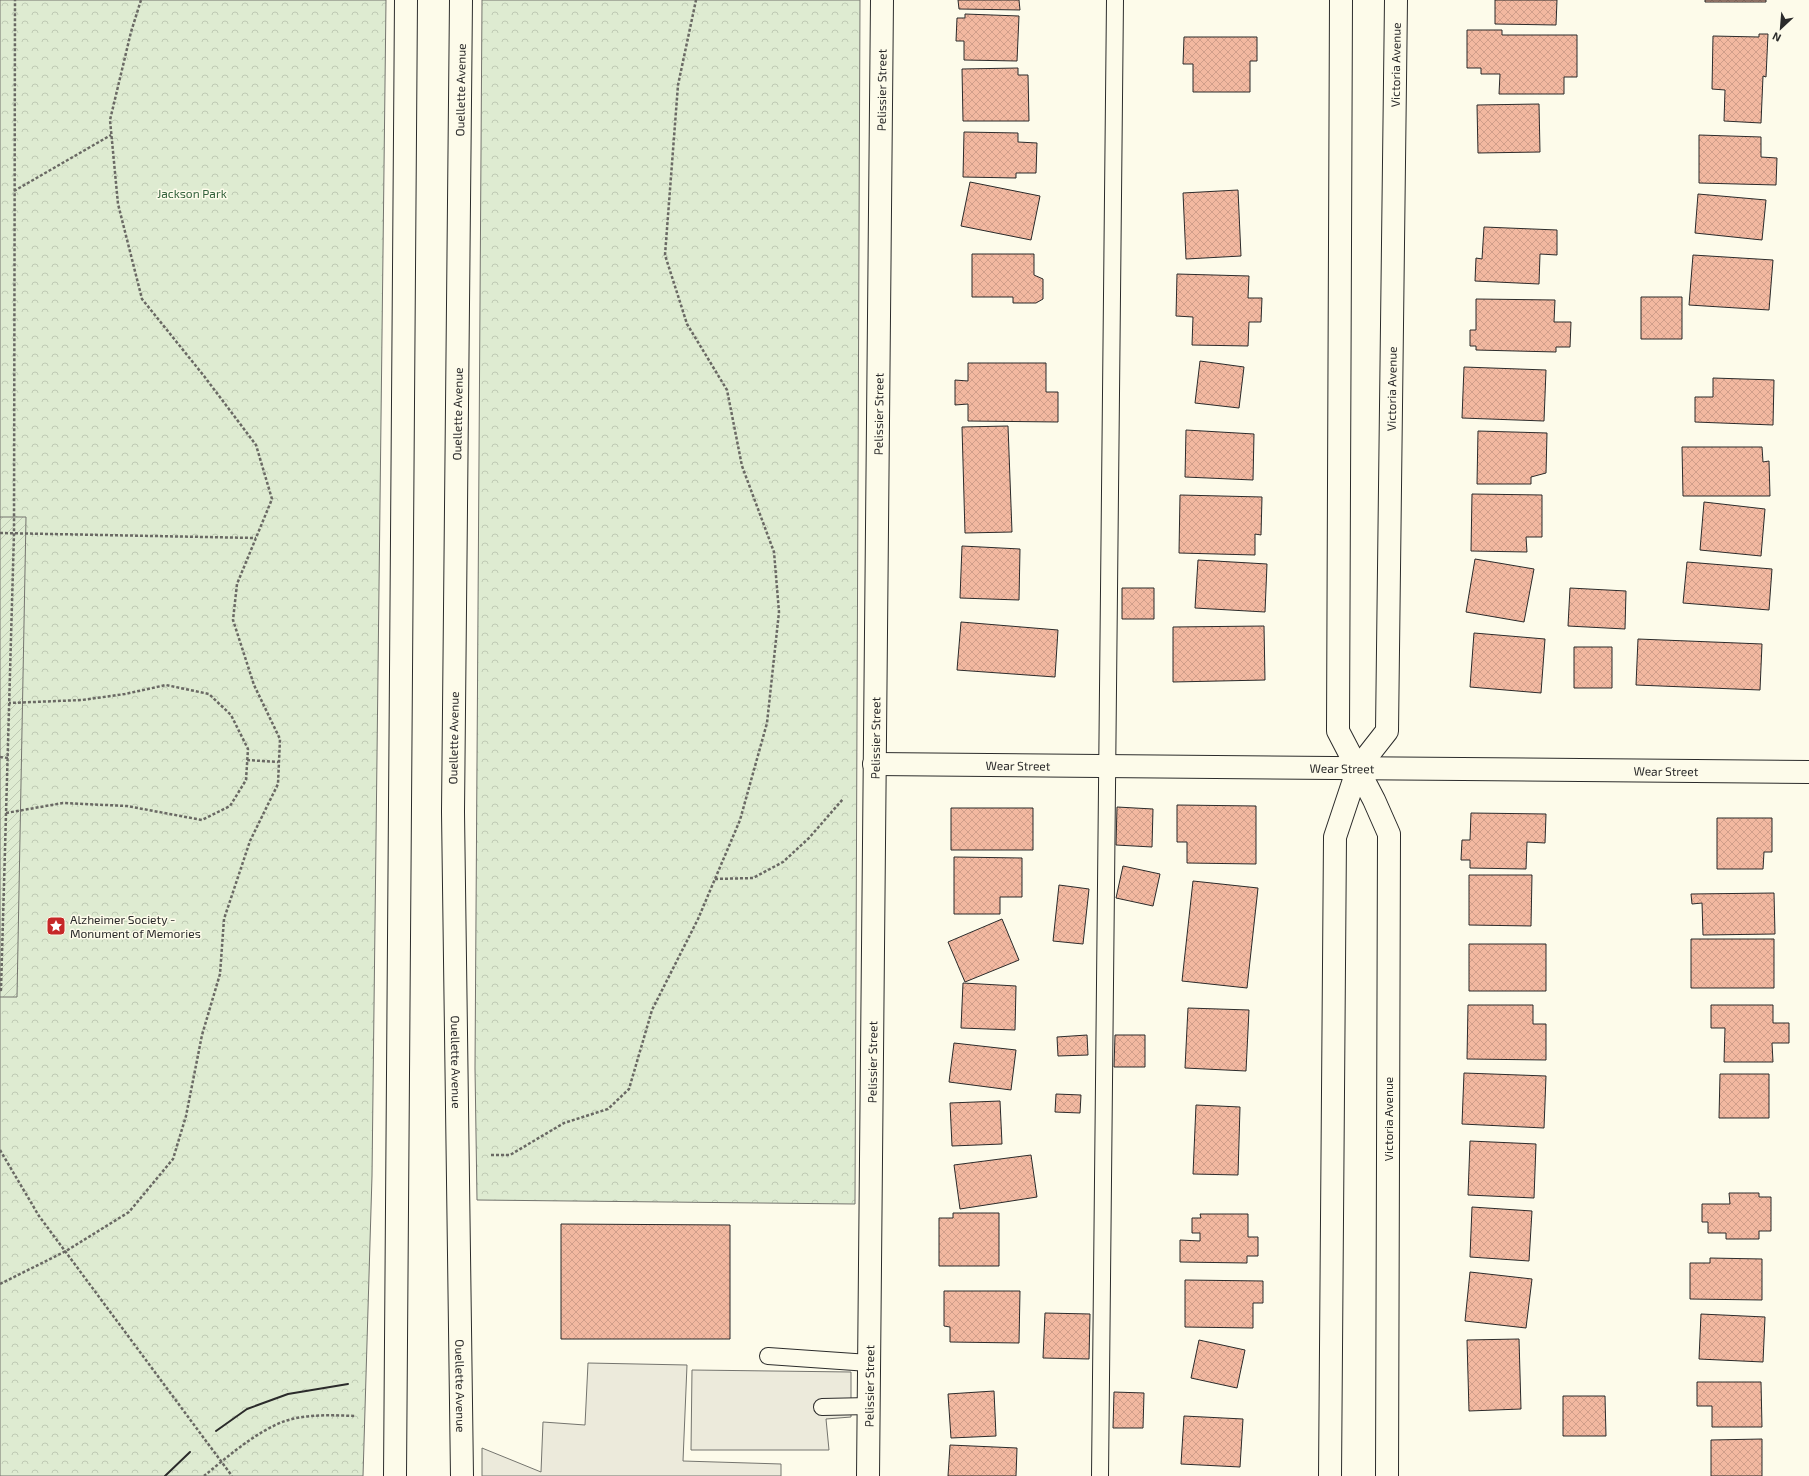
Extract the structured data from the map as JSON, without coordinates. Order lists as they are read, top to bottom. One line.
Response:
{"streets":{"street":["Victoria Avenue","Ouellette Avenue","Pelissier Street","Wear Street"]},"crossings":[["Victoria Avenue","Wear Street"],["Pelissier Street","Wear Street"]],"parks":["Jackson Park"],"places":{"place":["Alzheimer Society - Monument of Memories"]},"north":"bottom left"}
